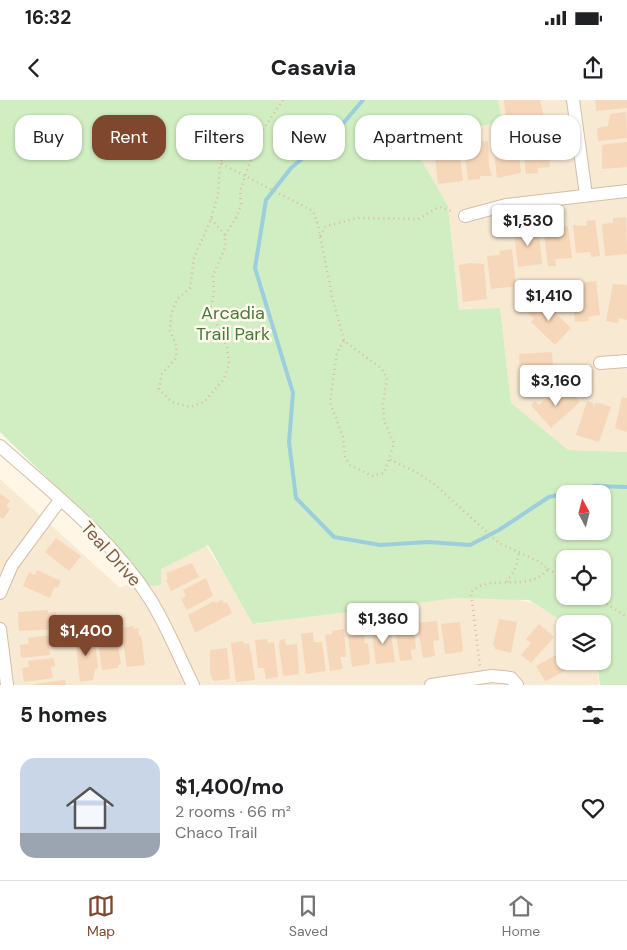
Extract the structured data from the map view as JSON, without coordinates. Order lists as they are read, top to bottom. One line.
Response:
{"streets":{"street":["Teal Drive"]},"parks":["Arcadia Trail Park"],"north":"top","page":{"status":"16:32","header":"Casavia","chip":["Buy","Rent","Filters","New","Apartment","House"],"price":["$1,530","$1,410","$3,160","$1,360","$1,400"],"heading":"5 homes","list":[{"name":"$1,400/mo","note":"2 rooms · 66 m² · Chaco Trail"}],"tabs":["Map","Saved","Home"]}}
